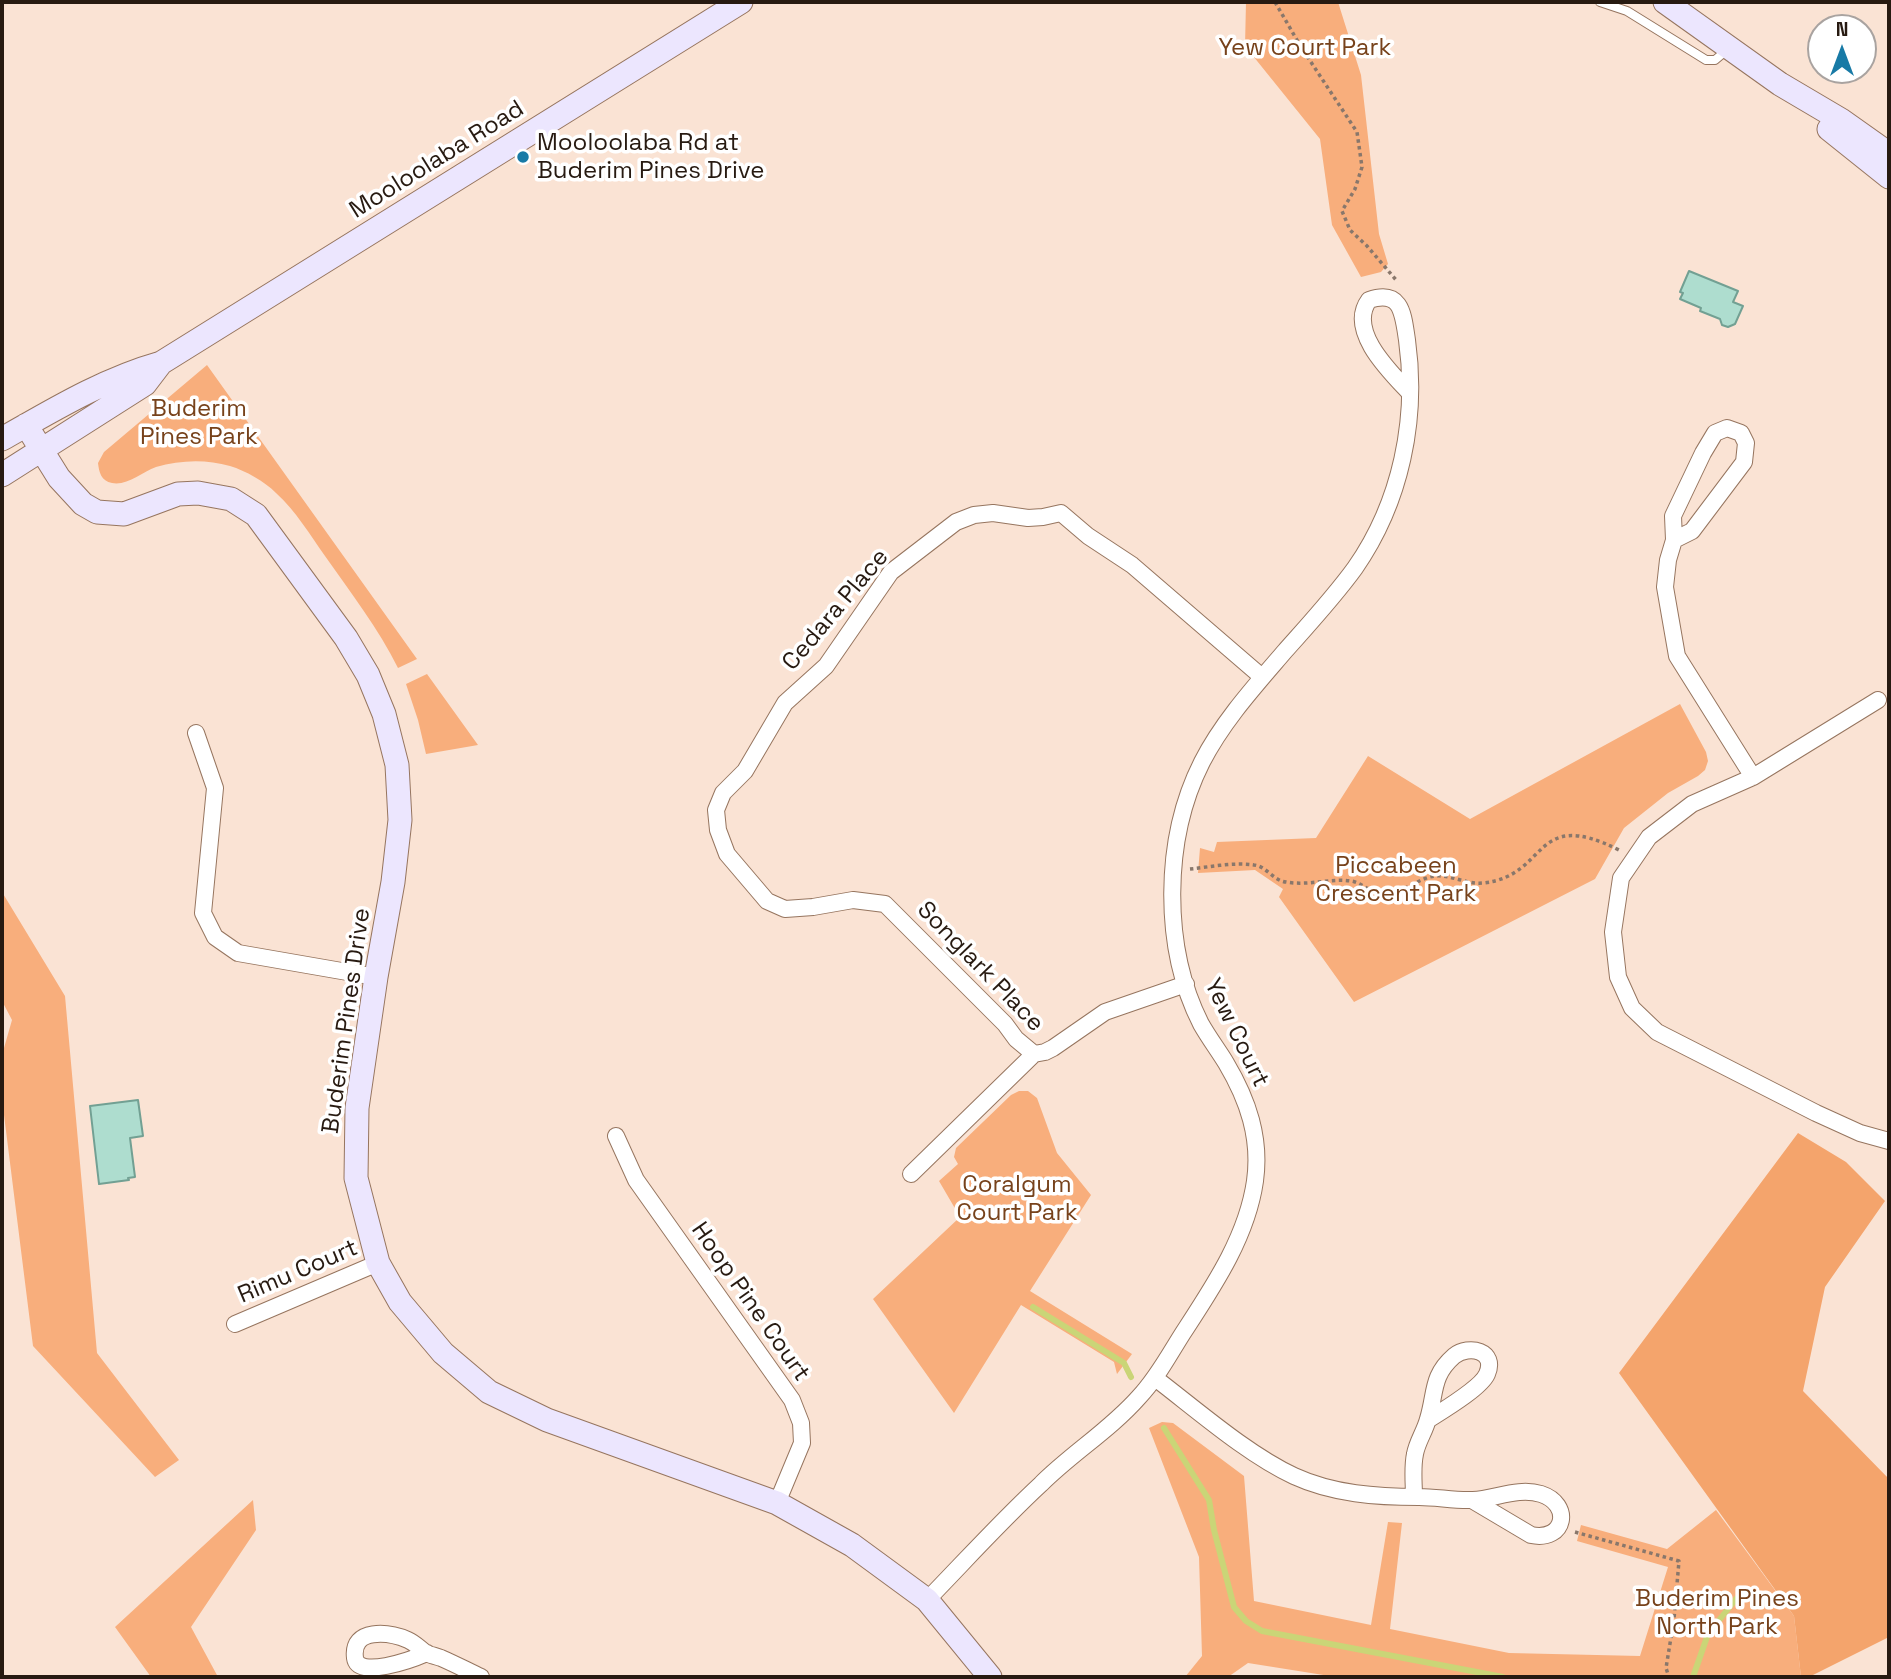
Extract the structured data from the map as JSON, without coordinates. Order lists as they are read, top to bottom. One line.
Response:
{"streets":{"street":["Mooloolaba Road","Cedara Place","Songlark Place","Buderim Pines Drive","Yew Court","Rimu Court","Hoop Pine Court"]},"crossings":[["Mooloolaba Road","Buderim Pines Drive"],["Cedara Place","Songlark Place"],["Cedara Place","Yew Court"],["Songlark Place","Yew Court"],["Buderim Pines Drive","Yew Court"],["Buderim Pines Drive","Rimu Court"],["Buderim Pines Drive","Hoop Pine Court"]],"parks":["Yew Court Park","Buderim Pines Park","Piccabeen Crescent Park","Coralgum Court Park","Buderim Pines North Park"],"places":["Mooloolaba Rd at Buderim Pines Drive"],"north":"top"}
